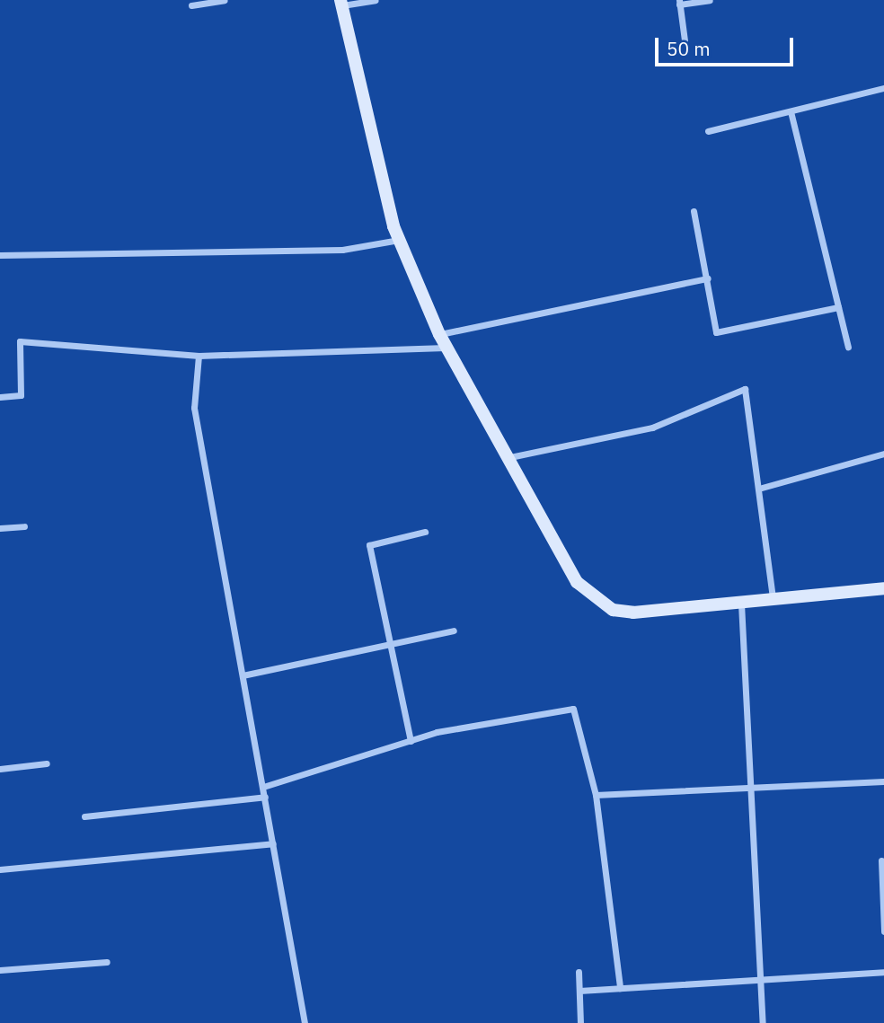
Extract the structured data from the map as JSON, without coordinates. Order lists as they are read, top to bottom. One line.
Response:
{"scale_bar":"50 m"}
